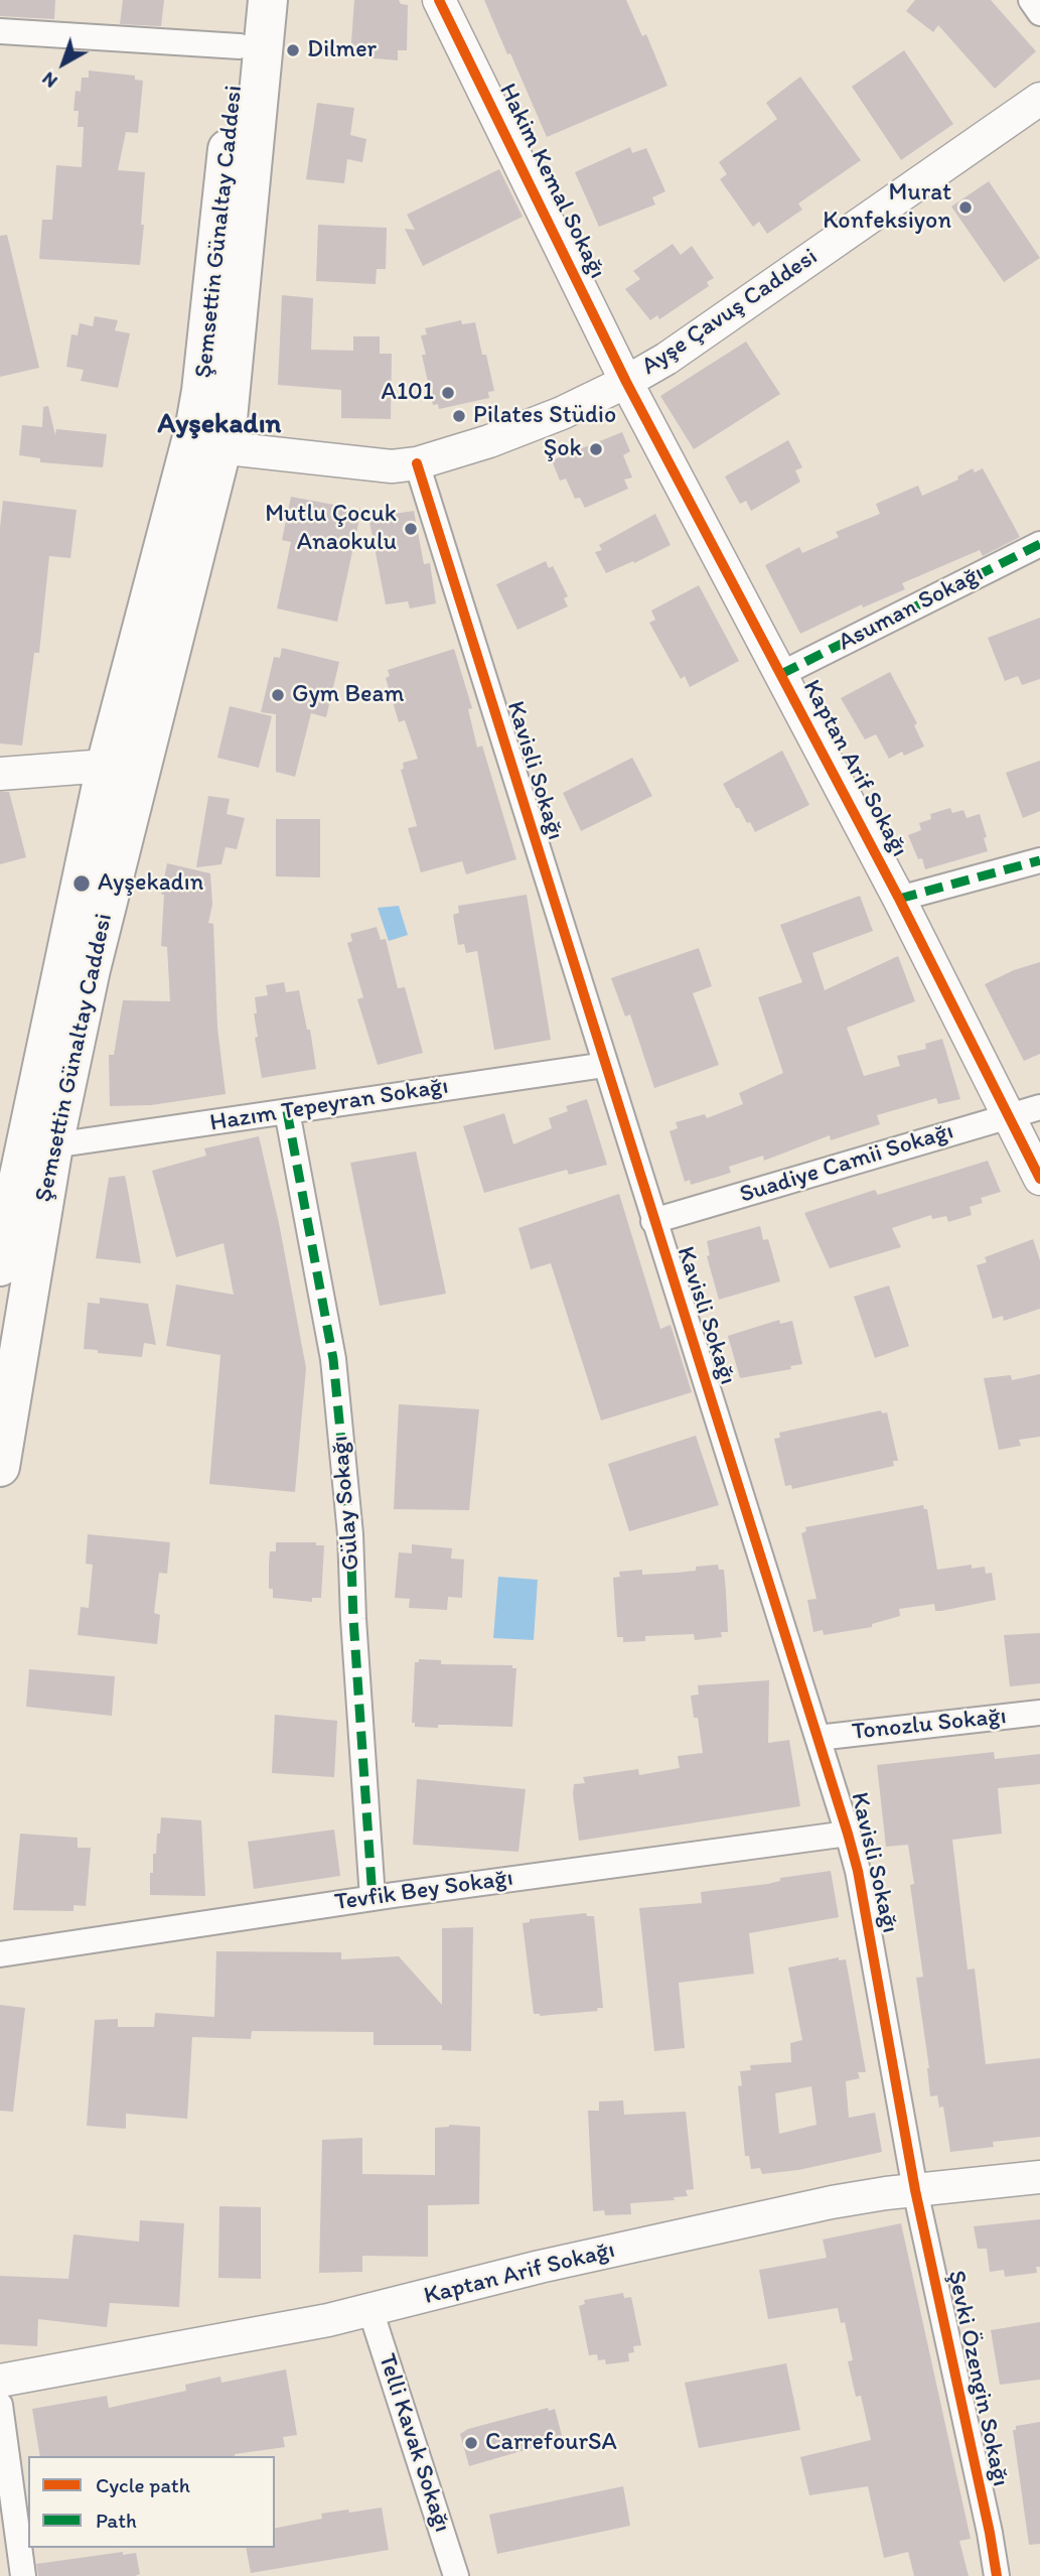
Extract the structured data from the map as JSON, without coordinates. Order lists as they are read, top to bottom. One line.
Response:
{"streets":{"main road":["Şemsettin Günaltay Caddesi"],"street":["Hakim Kemal Sokağı","Ayşe Çavuş Caddesi","Asuman Sokağı","Kaptan Arif Sokağı","Kavisli Sokağı","Hazım Tepeyran Sokağı","Suadiye Camii Sokağı","Gülay Sokağı","Tonozlu Sokağı","Tevfik Bey Sokağı","Şevki Özengin Sokağı","Telli Kavak Sokağı"]},"crossings":[["Hakim Kemal Sokağı","Ayşe Çavuş Caddesi"],["Hakim Kemal Sokağı","Kaptan Arif Sokağı"],["Şemsettin Günaltay Caddesi","Ayşe Çavuş Caddesi"],["Şemsettin Günaltay Caddesi","Hazım Tepeyran Sokağı"],["Ayşe Çavuş Caddesi","Kaptan Arif Sokağı"],["Ayşe Çavuş Caddesi","Kavisli Sokağı"],["Asuman Sokağı","Kaptan Arif Sokağı"],["Kaptan Arif Sokağı","Kavisli Sokağı"],["Kaptan Arif Sokağı","Suadiye Camii Sokağı"],["Kaptan Arif Sokağı","Şevki Özengin Sokağı"],["Kaptan Arif Sokağı","Telli Kavak Sokağı"],["Kavisli Sokağı","Hazım Tepeyran Sokağı"],["Kavisli Sokağı","Suadiye Camii Sokağı"],["Kavisli Sokağı","Tonozlu Sokağı"],["Kavisli Sokağı","Tevfik Bey Sokağı"],["Kavisli Sokağı","Şevki Özengin Sokağı"],["Hazım Tepeyran Sokağı","Gülay Sokağı"],["Gülay Sokağı","Tevfik Bey Sokağı"]],"districts":["Ayşekadın"],"places":["Dilmer","Murat Konfeksiyon","A101","Pilates Stüdio","Şok","Mutlu Çocuk Anaokulu","Gym Beam","Ayşekadın","CarrefourSA"],"legend":["Cycle path","Path"],"north":"bottom left"}
